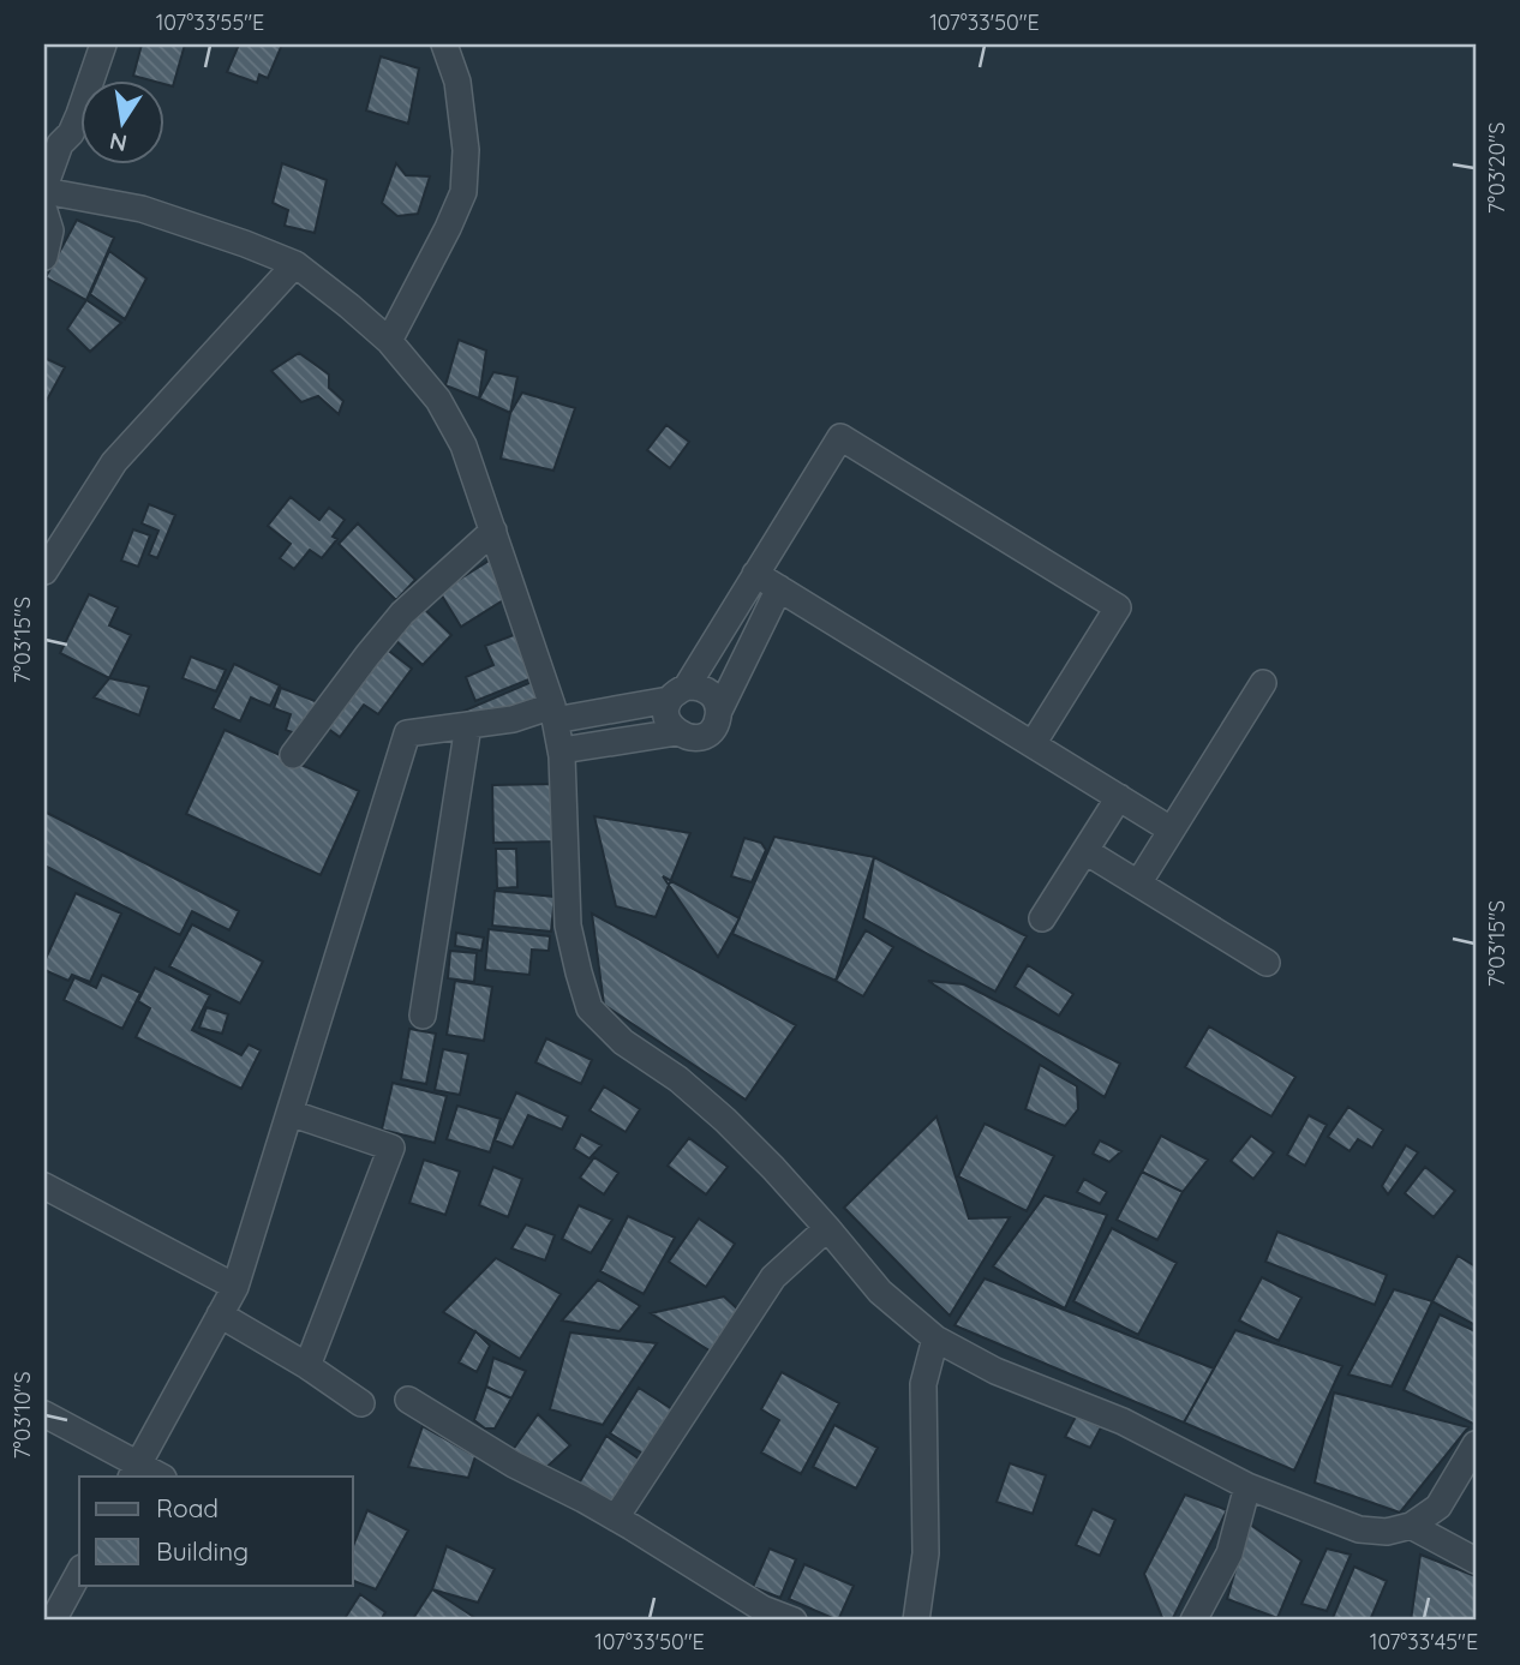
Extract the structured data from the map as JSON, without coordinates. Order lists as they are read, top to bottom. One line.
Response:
{"legend":["Road","Building"],"north":"bottom","coordinates":["107°33'55\"E","107°33'50\"E","7°03'20\"S","7°03'15\"S","7°03'10\"S","107°33'45\"E"]}
